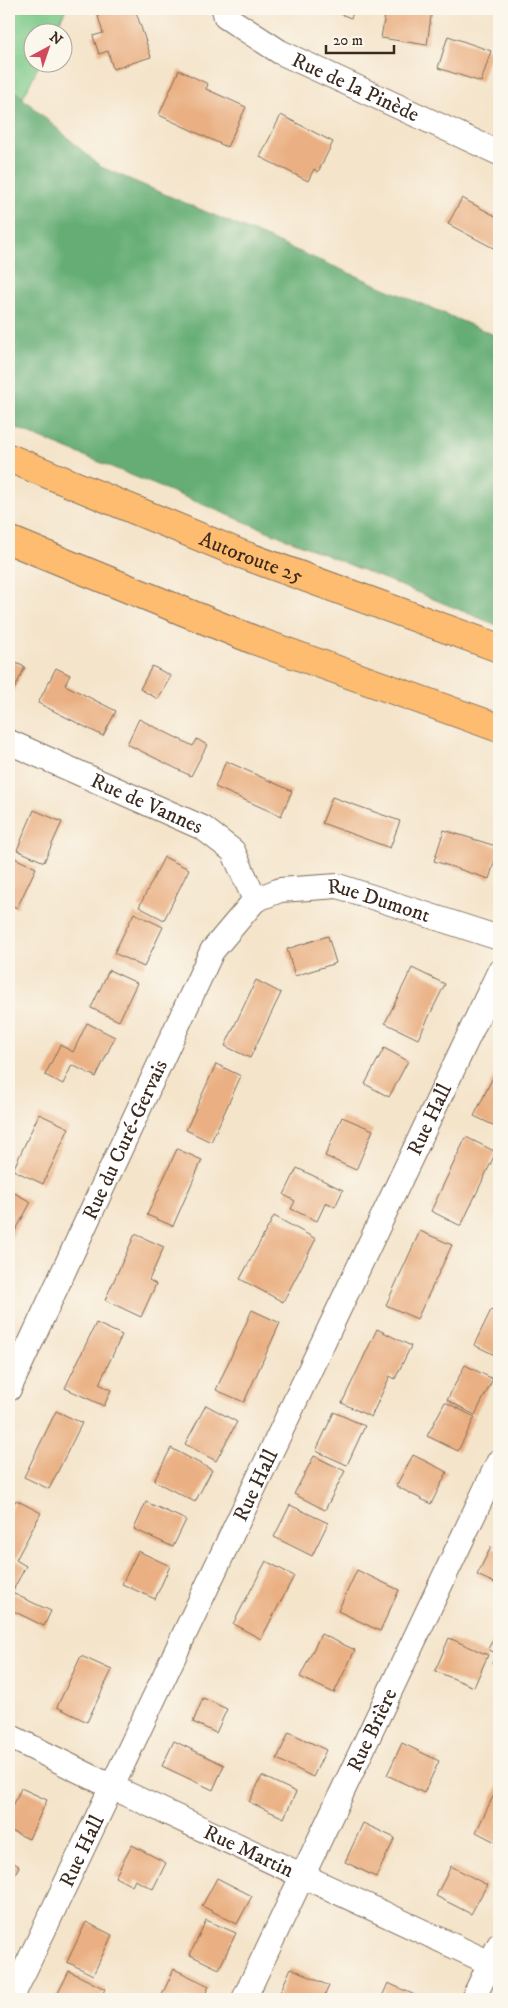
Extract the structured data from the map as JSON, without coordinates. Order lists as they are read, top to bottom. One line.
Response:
{"streets":{"highway":["Autoroute 25"],"street":["Rue de la Pinède","Rue de Vannes","Rue Dumont","Rue Hall","Rue du Curé-Gervais","Rue Brière","Rue Martin"]},"crossings":[["Rue de Vannes","Rue Dumont"],["Rue de Vannes","Rue du Curé-Gervais"],["Rue Dumont","Rue du Curé-Gervais"],["Rue Hall","Rue Martin"],["Rue Brière","Rue Martin"]],"scale_bar":"20 m","north":"top right"}
